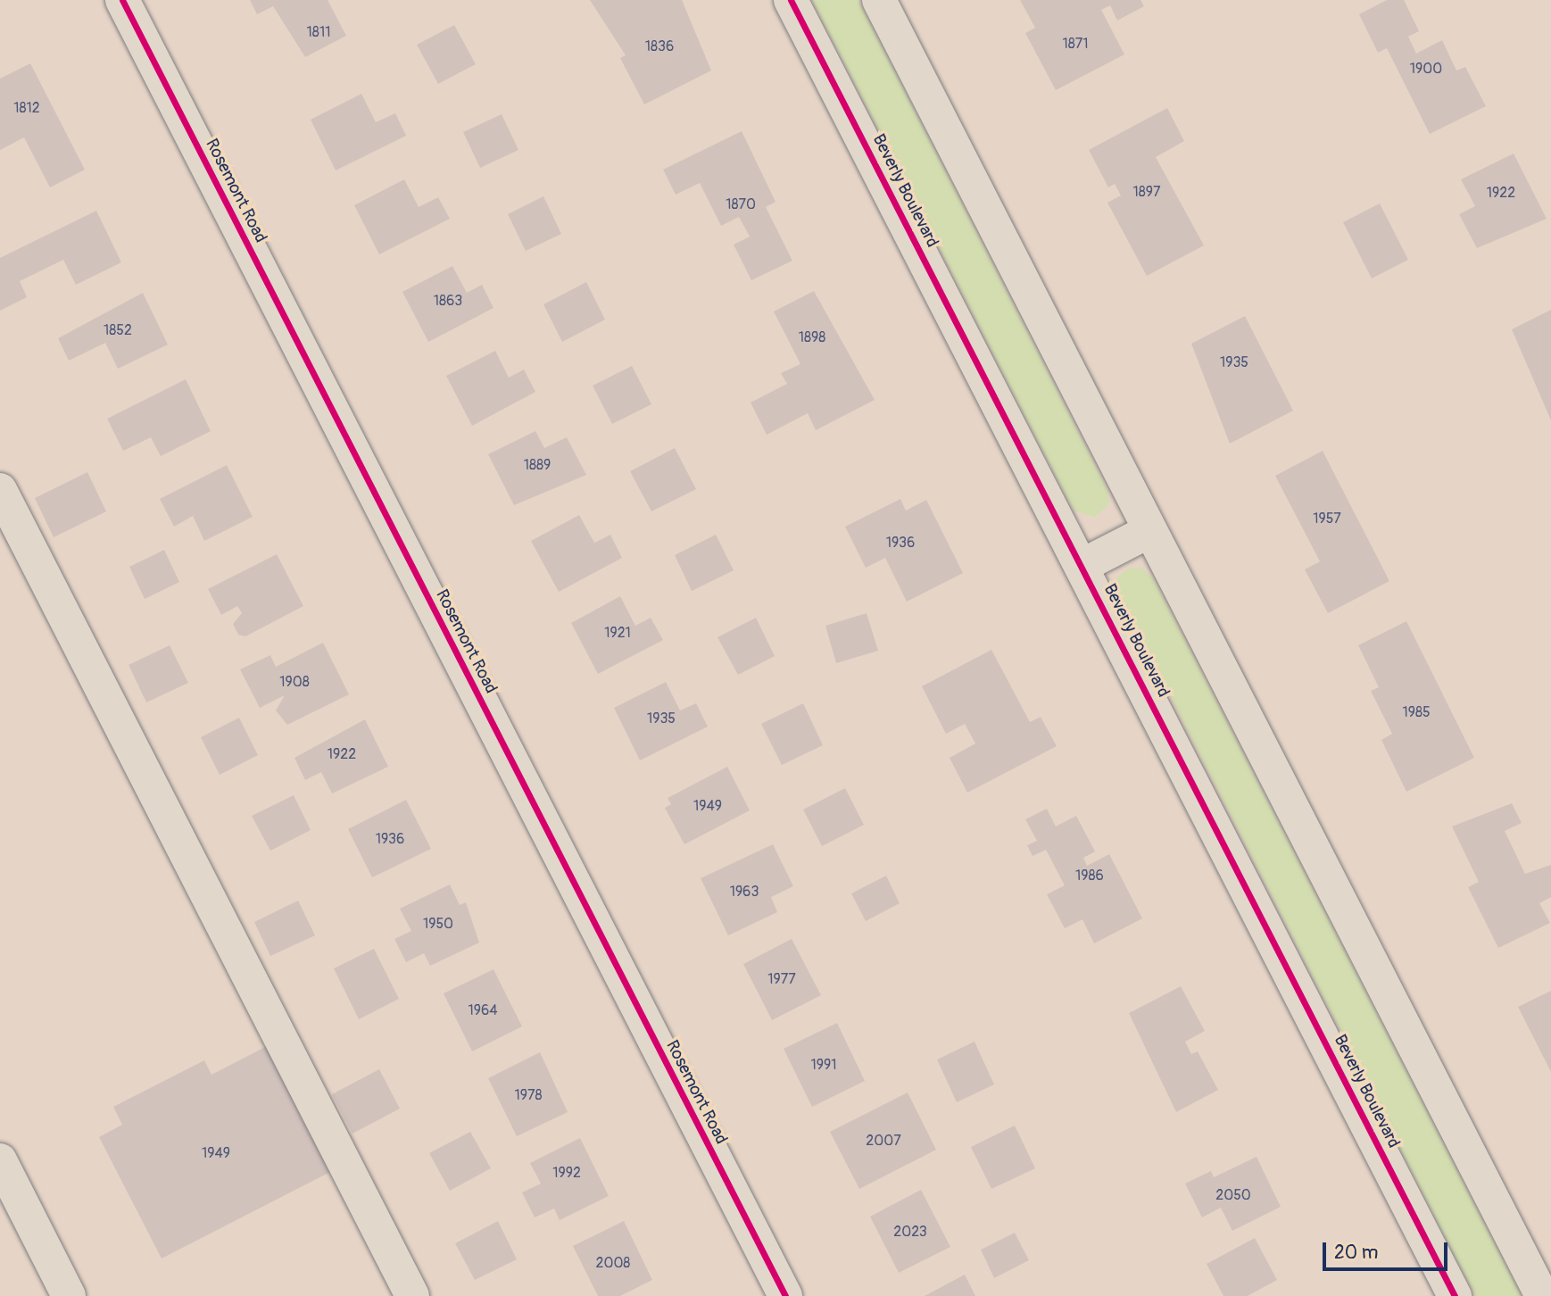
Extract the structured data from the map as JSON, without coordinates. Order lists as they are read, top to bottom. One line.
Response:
{"streets":{"street":["Rosemont Road","Beverly Boulevard"]},"house_numbers":["1811","1871","1836","1900","1812","1897","1922","1870","1863","1852","1898","1935","1889","1957","1936","1921","1908","1985","1935","1922","1949","1936","1986","1963","1950","1977","1964","1991","1978","2007","1949","1992","2050","2023","2008"],"scale_bar":"20 m"}
